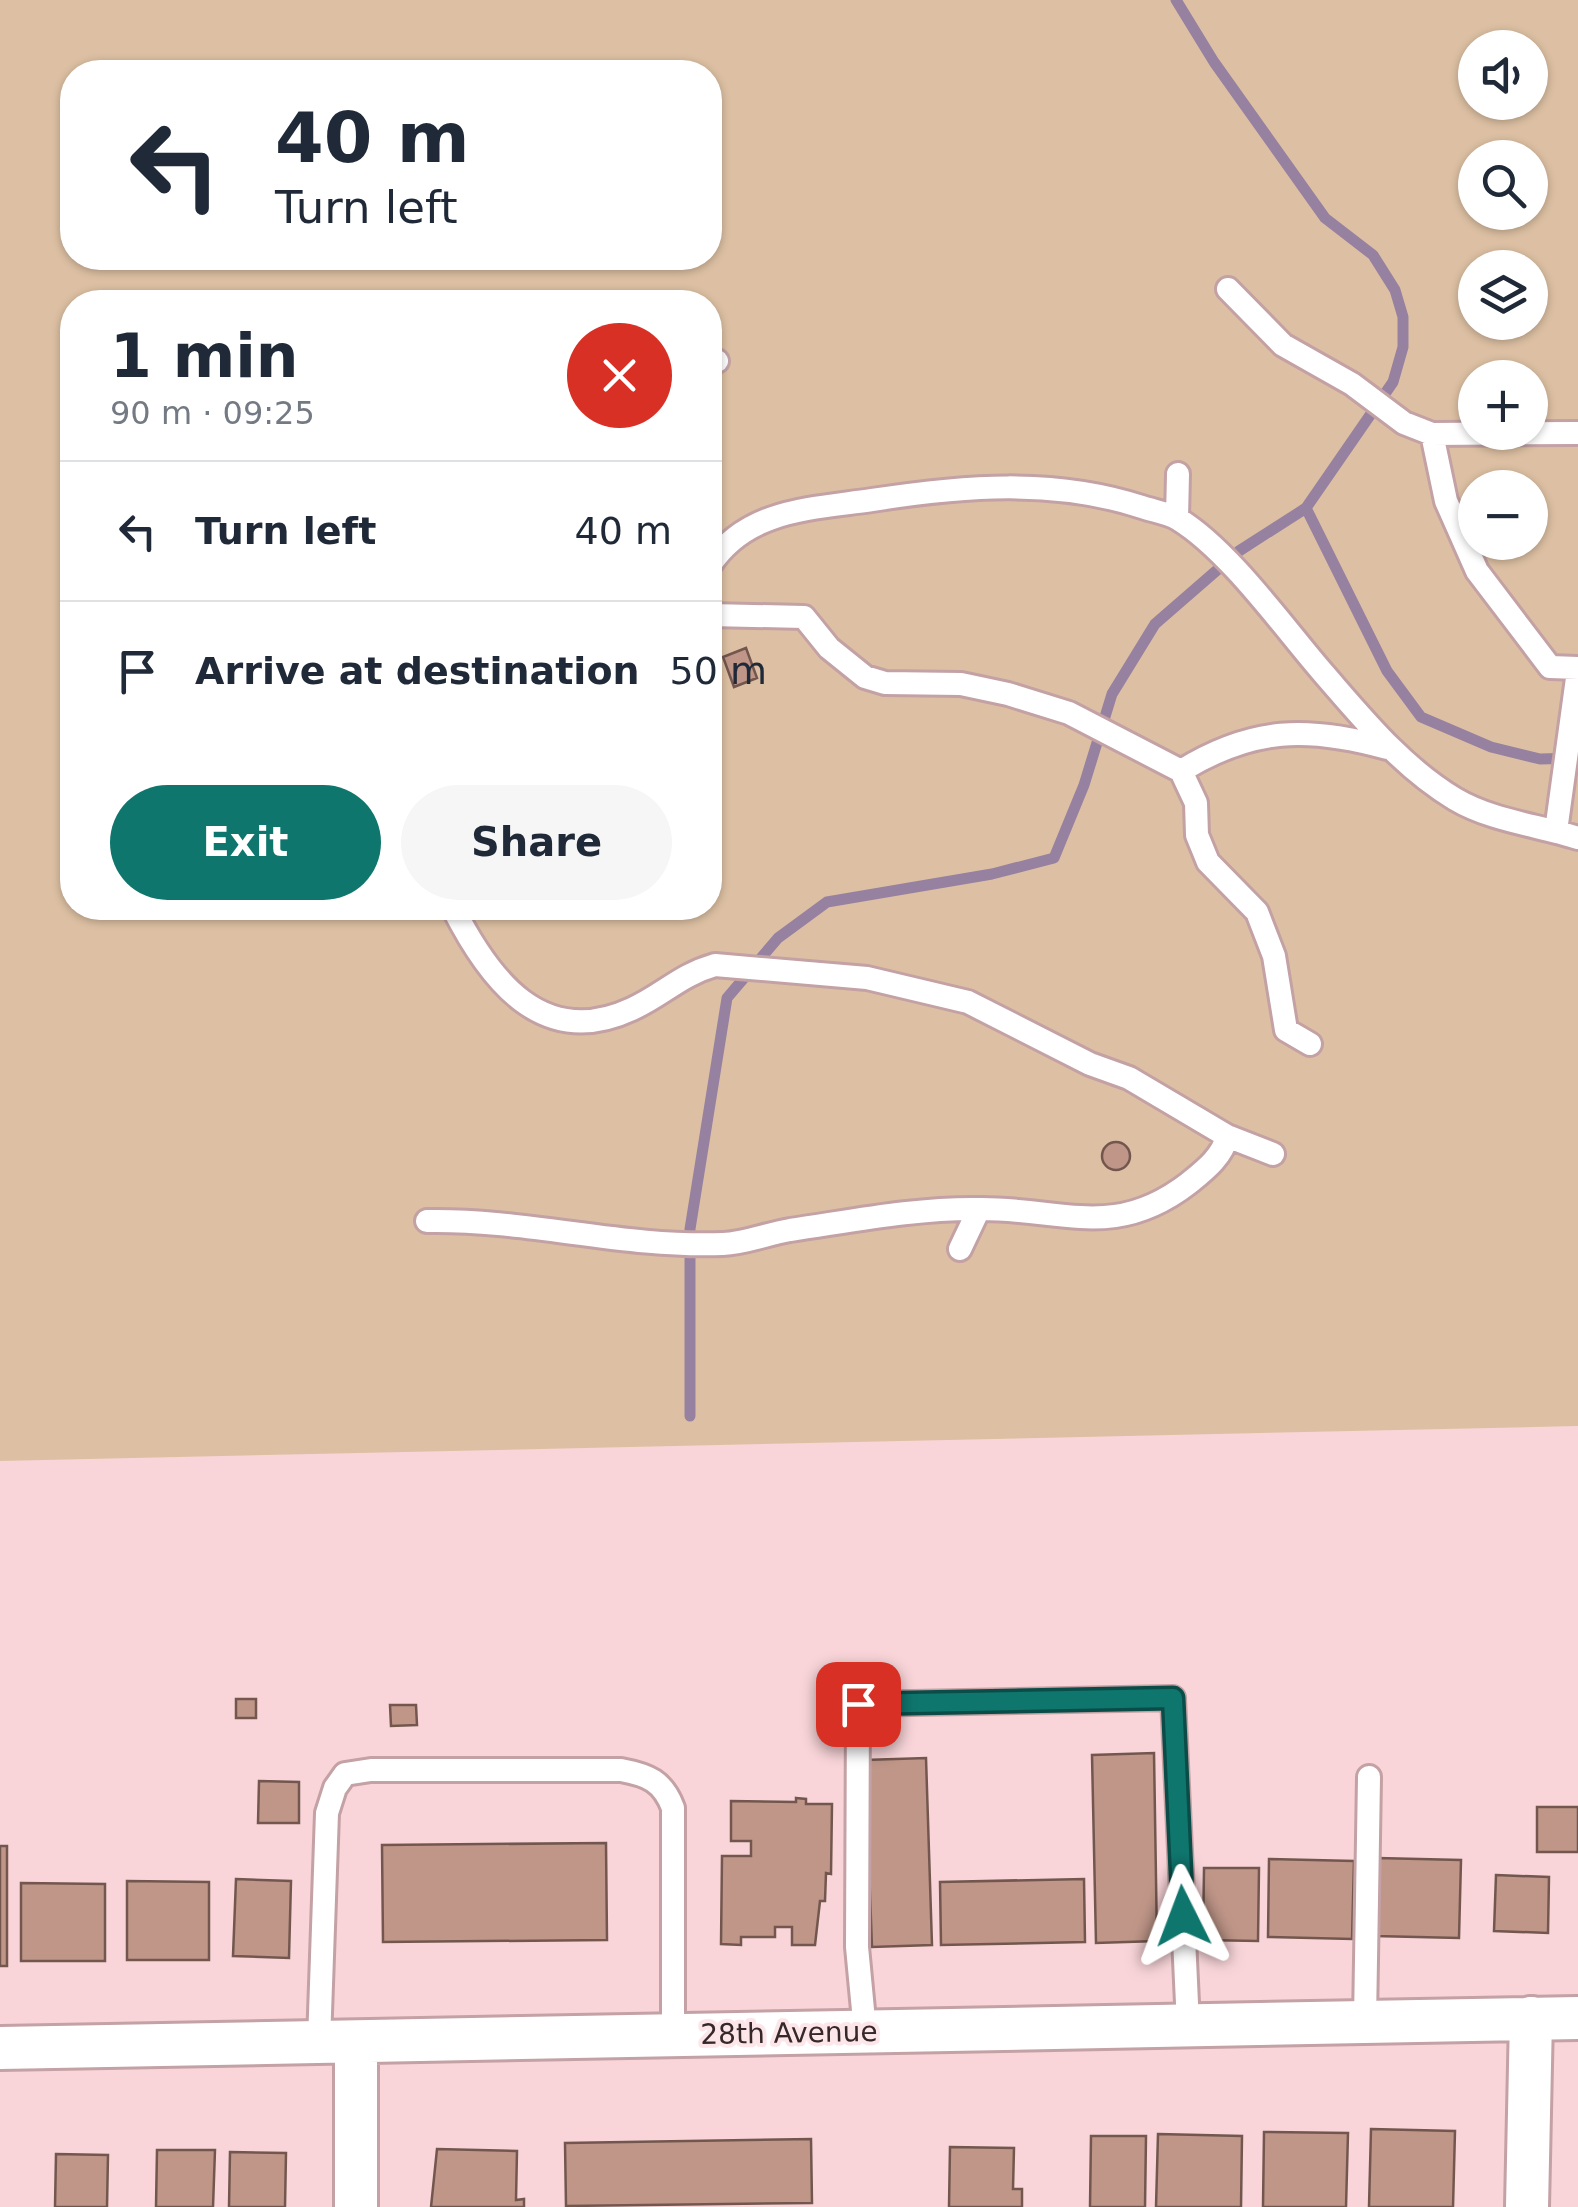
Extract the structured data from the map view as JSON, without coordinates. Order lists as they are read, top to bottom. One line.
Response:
{"streets":{"street":["28th Avenue"]},"page":{"map_buttons":["+","−"],"turn":["40 m","Turn left"],"heading":["1 min","90 m · 09:25"],"list":[{"name":"Turn left","value":"40 m"},{"name":"Arrive at destination","value":"50 m"}],"buttons":["Exit","Share"]}}
